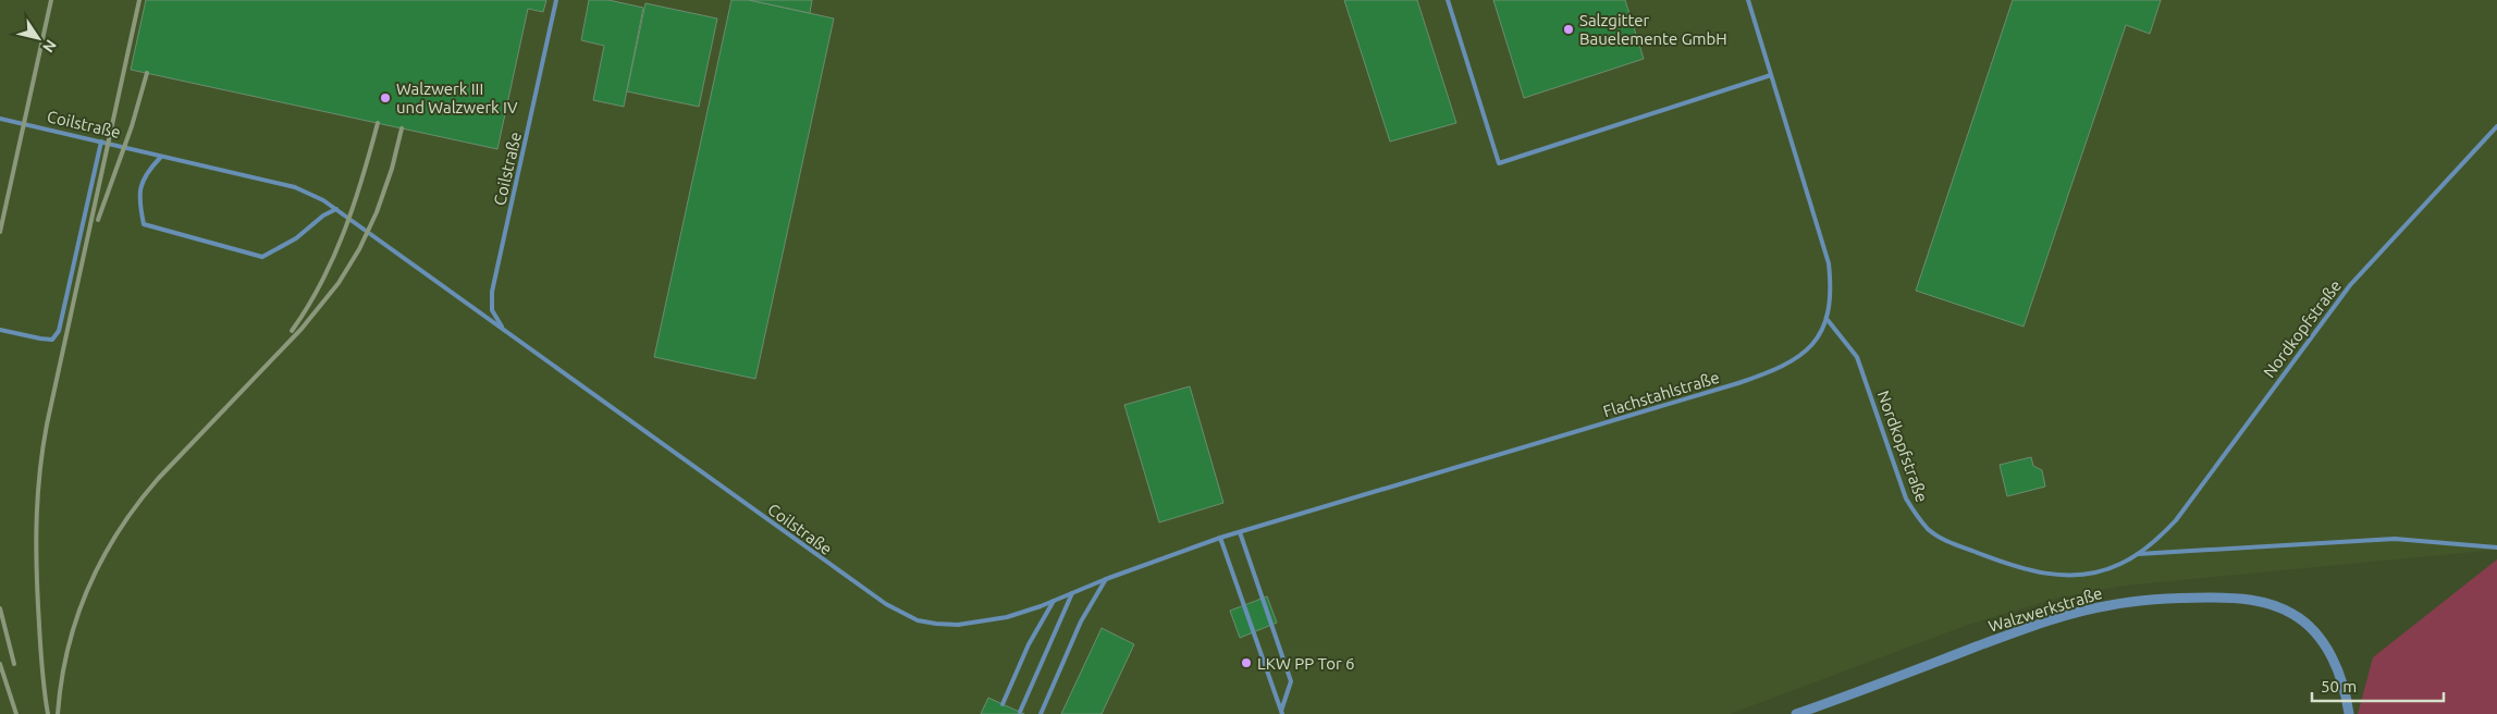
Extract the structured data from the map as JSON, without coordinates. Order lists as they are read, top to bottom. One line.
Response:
{"streets":{"street":["Walzwerkstraße"],"lane":["Coilstraße","Nordkopfstraße","Flachstahlstraße"]},"crossings":[["Coilstraße","Flachstahlstraße"],["Nordkopfstraße","Flachstahlstraße"]],"places":["Salzgitter Bauelemente GmbH","Walzwerk III und Walzwerk IV","LKW PP Tor 6"],"scale_bar":"50 m","north":"bottom right"}
